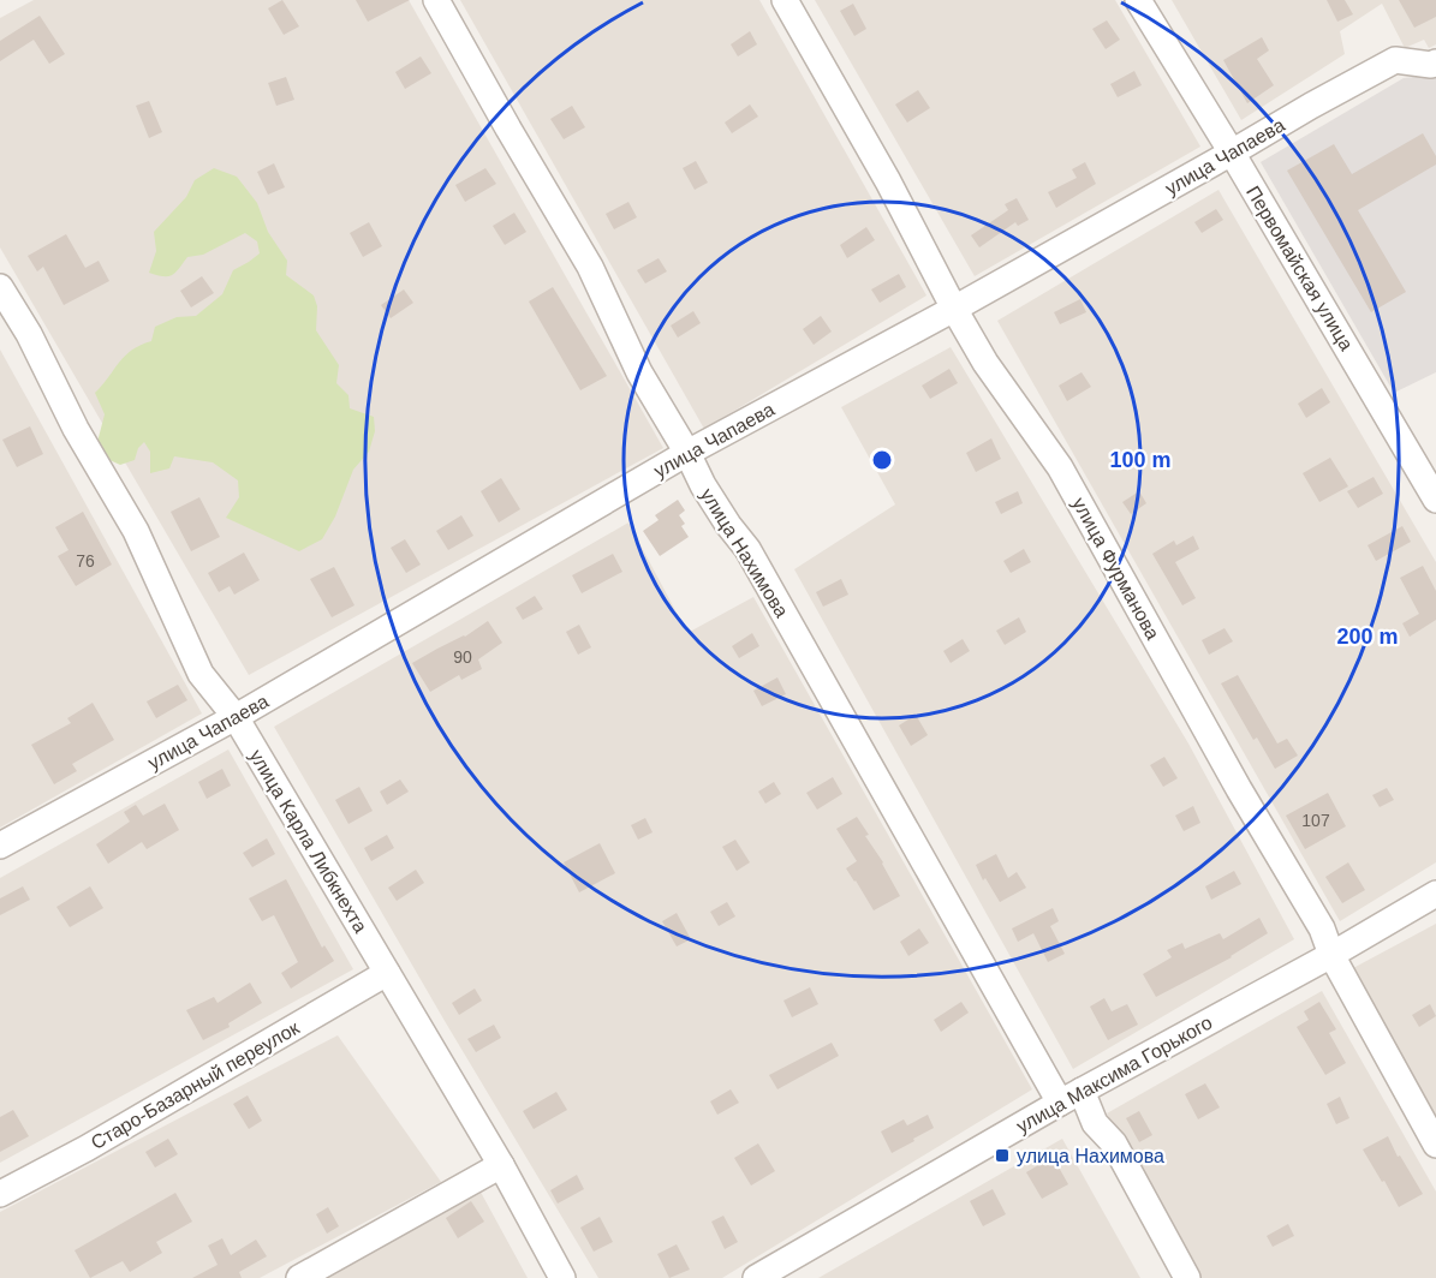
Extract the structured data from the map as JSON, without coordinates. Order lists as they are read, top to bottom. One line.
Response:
{"streets":{"street":["улица Чапаева","Первомайская улица","улица Нахимова","улица Фурманова","улица Карла Либкнехта","улица Максима Горького","Старо-Базарный переулок"]},"crossings":[["улица Чапаева","Первомайская улица"],["улица Чапаева","улица Нахимова"],["улица Чапаева","улица Фурманова"],["улица Чапаева","улица Карла Либкнехта"],["улица Нахимова","улица Максима Горького"],["улица Фурманова","улица Максима Горького"],["улица Карла Либкнехта","Старо-Базарный переулок"]],"places":{"transit":["улица Нахимова"]},"house_numbers":["76","90","107"],"rings":["100 m","200 m"]}
